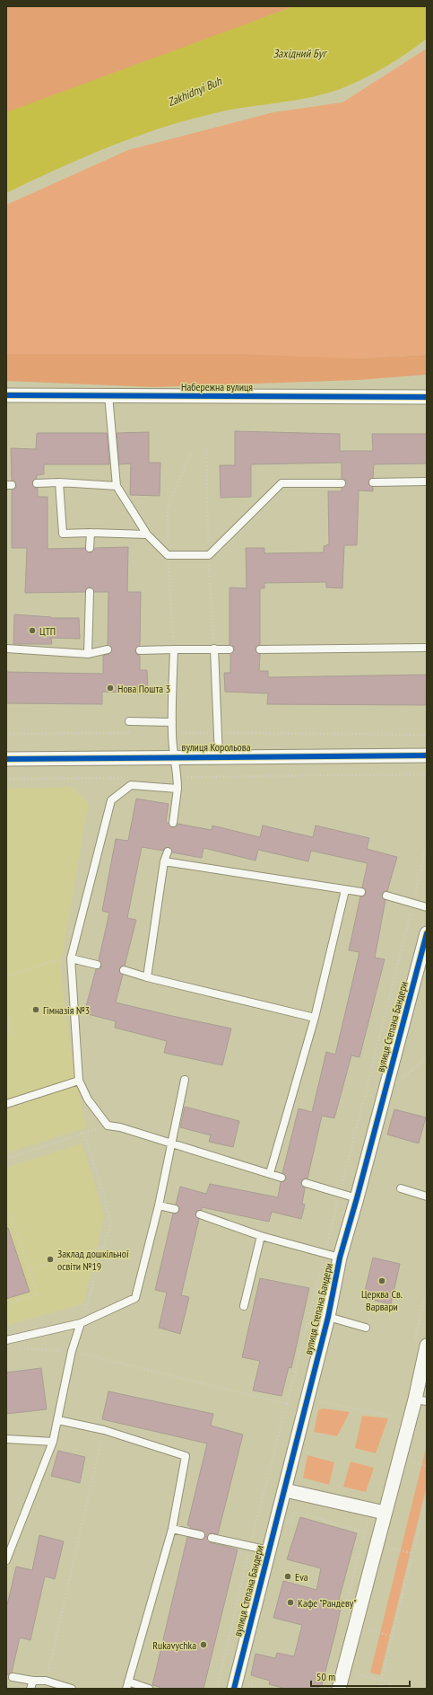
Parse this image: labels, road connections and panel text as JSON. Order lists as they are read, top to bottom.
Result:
{
  "streets": {
    "street": ["Набережна вулиця", "вулиця Корольова", "вулиця Степана Бандери"]
  },
  "water": ["Західний Буг", "Zakhidnyi Buh"],
  "places": [
    "ЦТП",
    "Нова Пошта 3",
    "Гімназія №3",
    "Заклад дошкільної освіти №19",
    "Церква Св. Варвари",
    "Eva",
    "Кафе \"Рандеву\"",
    "Rukavychka"
  ],
  "scale_bar": "50 m"
}
